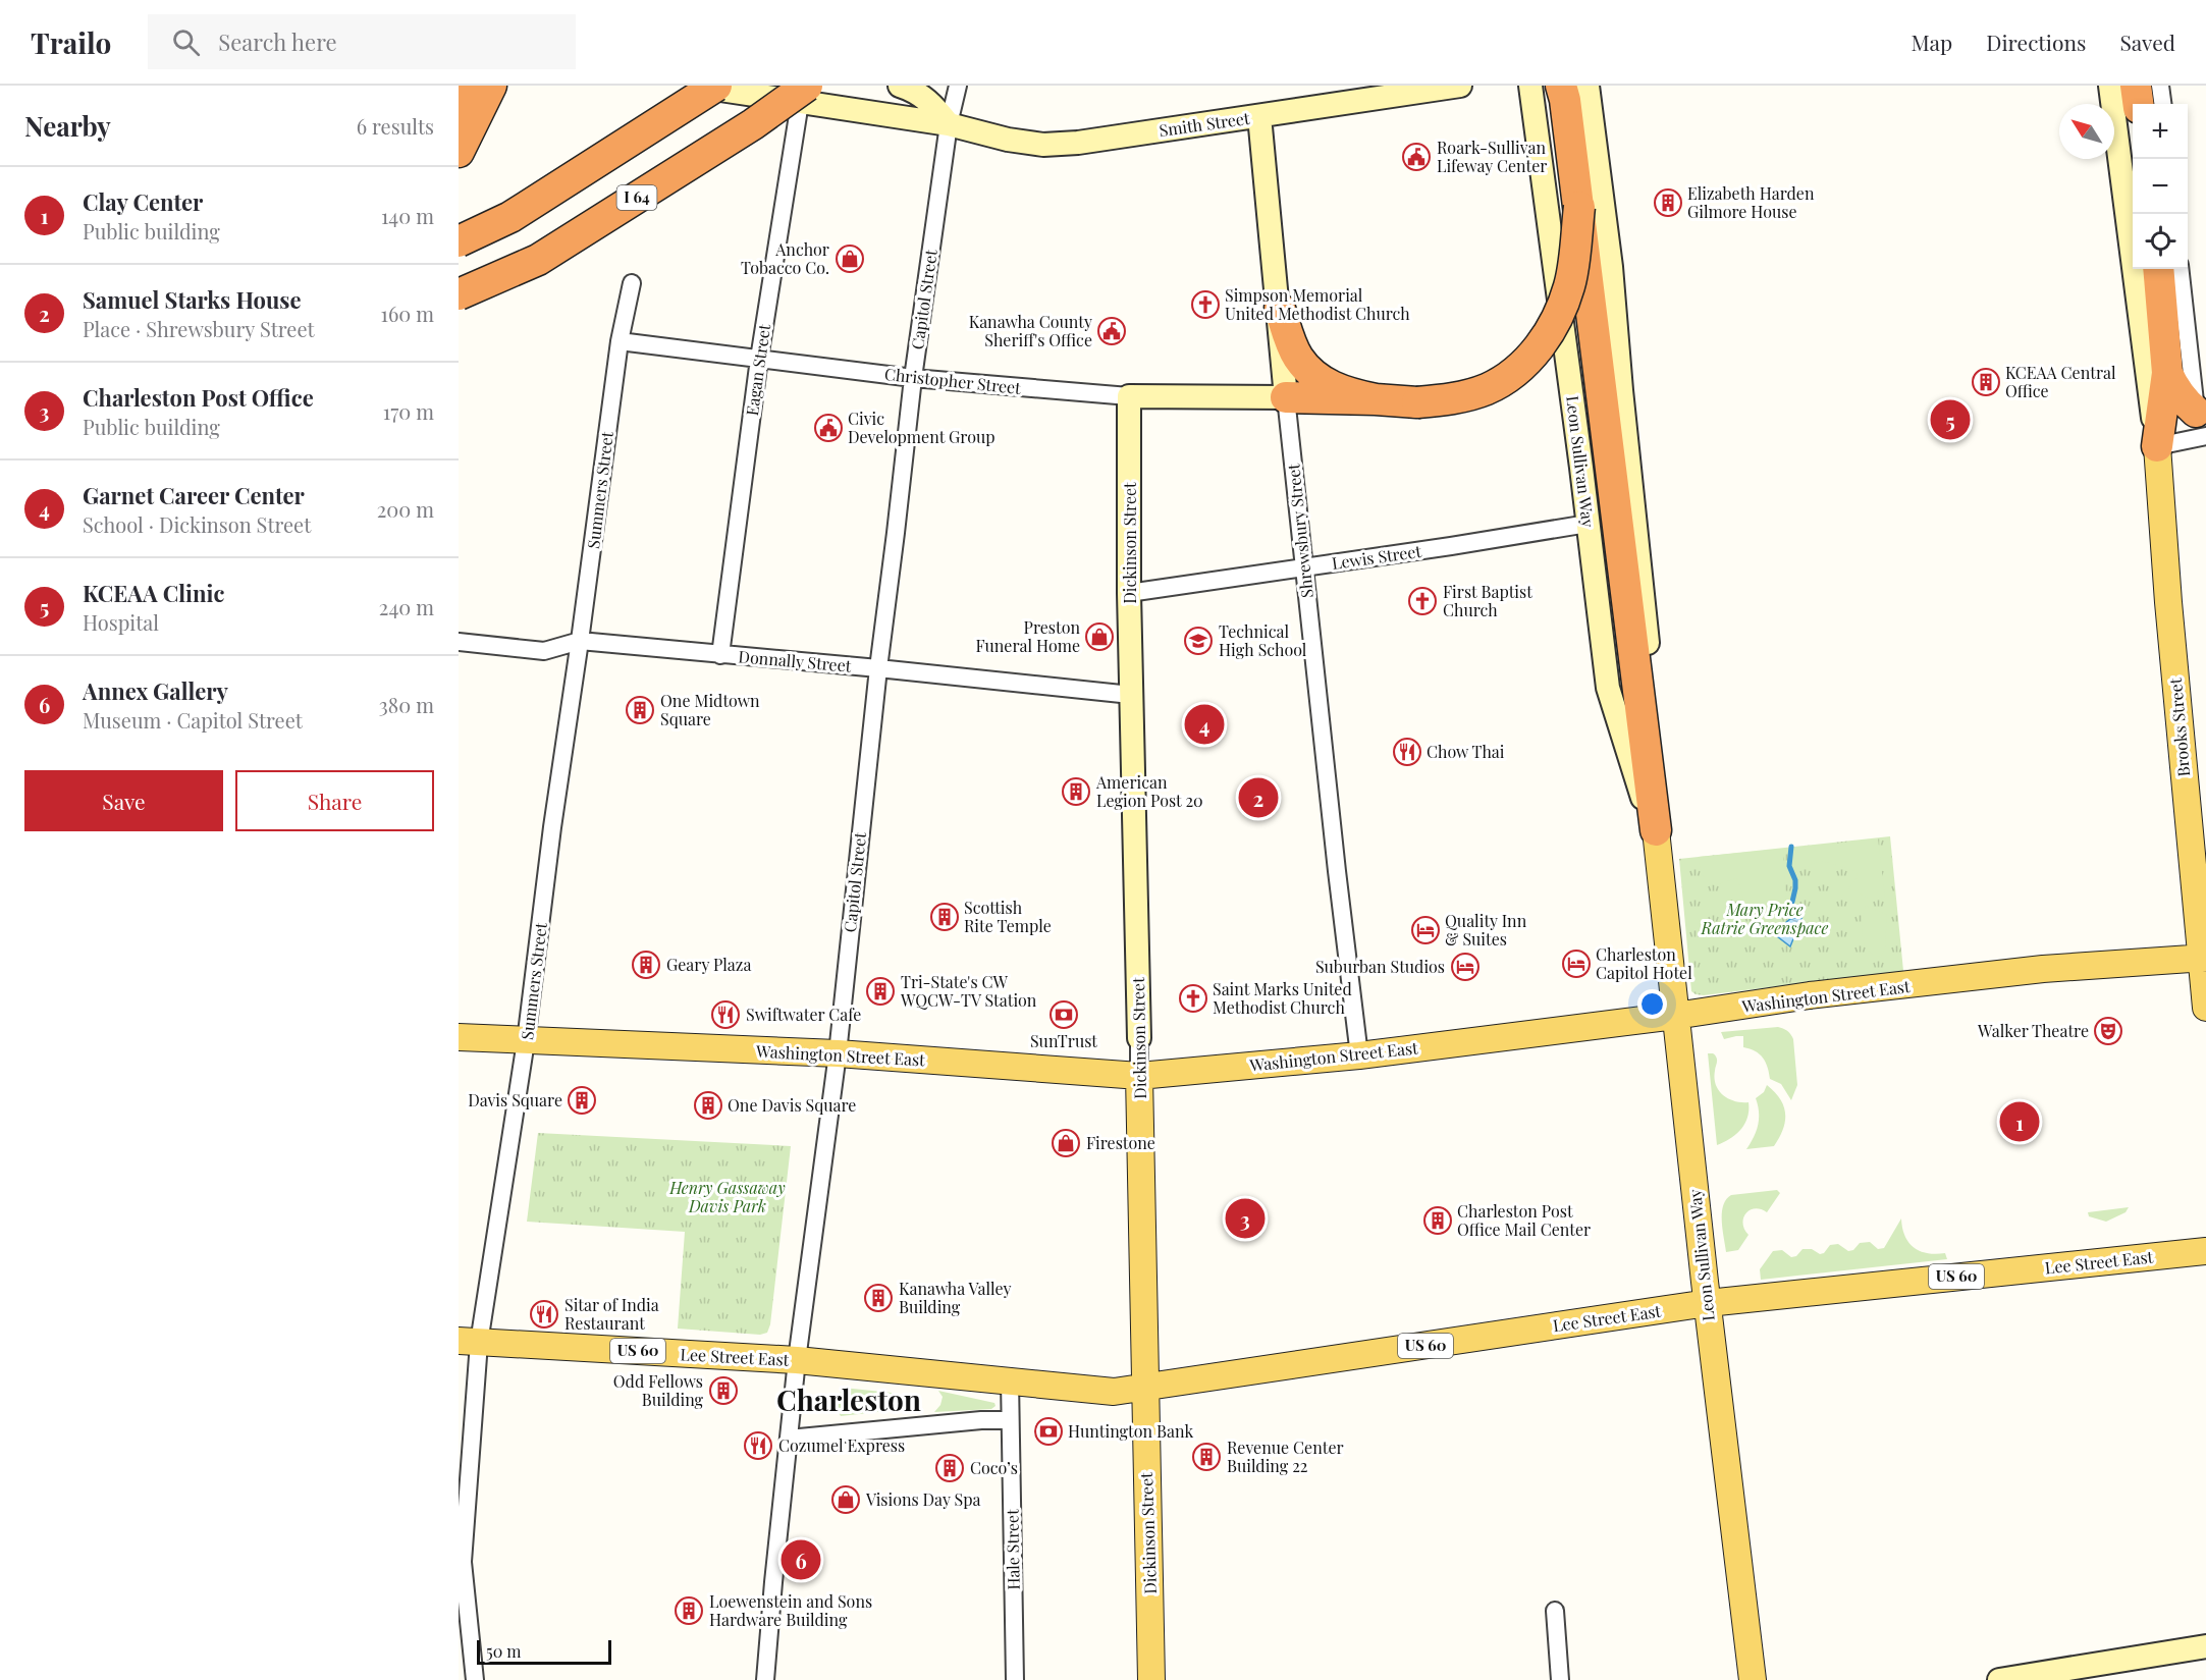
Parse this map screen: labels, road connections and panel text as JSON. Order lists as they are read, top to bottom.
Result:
{
  "streets": {
    "highway": ["I 64"],
    "main road": [
      "Leon Sullivan Way",
      "Dickinson Street",
      "Brooks Street",
      "Washington Street East",
      "Lee Street East",
      "US 60"
    ],
    "street": [
      "Smith Street",
      "Capitol Street",
      "Eagan Street",
      "Christopher Street",
      "Summers Street",
      "Shrewsbury Street",
      "Lewis Street",
      "Donnally Street",
      "Hale Street"
    ]
  },
  "crossings": [
    ["Smith Street", "I 64"],
    ["Smith Street", "Capitol Street"],
    ["Smith Street", "Eagan Street"],
    ["Smith Street", "Shrewsbury Street"],
    ["I 64", "Eagan Street"],
    ["Capitol Street", "Christopher Street"],
    ["Capitol Street", "Donnally Street"],
    ["Capitol Street", "Washington Street East"],
    ["Capitol Street", "Lee Street East"],
    ["Eagan Street", "Christopher Street"],
    ["Eagan Street", "Donnally Street"],
    ["Christopher Street", "Summers Street"],
    ["Christopher Street", "Shrewsbury Street"],
    ["Christopher Street", "Dickinson Street"],
    ["Leon Sullivan Way", "Lewis Street"],
    ["Leon Sullivan Way", "Washington Street East"],
    ["Leon Sullivan Way", "Lee Street East"],
    ["Summers Street", "Donnally Street"],
    ["Summers Street", "Washington Street East"],
    ["Summers Street", "Lee Street East"],
    ["Shrewsbury Street", "Lewis Street"],
    ["Shrewsbury Street", "Washington Street East"],
    ["Dickinson Street", "Lewis Street"],
    ["Dickinson Street", "Donnally Street"],
    ["Dickinson Street", "Washington Street East"],
    ["Dickinson Street", "Lee Street East"],
    ["Brooks Street", "Washington Street East"]
  ],
  "districts": ["Charleston"],
  "parks": ["Mary Price Ratrie Greenspace", "Henry Gassaway Davis Park"],
  "places": {
    "public building": ["Roark-Sullivan Lifeway Center", "Kanawha County Sheriff's Office", "Civic Development Group"],
    "building": [
      "Elizabeth Harden Gilmore House",
      "KCEAA Central Office",
      "One Midtown Square",
      "American Legion Post 20",
      "Scottish Rite Temple",
      "Geary Plaza",
      "Tri-State's CW WQCW-TV Station",
      "Davis Square",
      "One Davis Square",
      "Charleston Post Office Mail Center",
      "Kanawha Valley Building",
      "Odd Fellows Building",
      "Revenue Center Building 22",
      "Coco’s",
      "Loewenstein and Sons Hardware Building"
    ],
    "shop": [
      "Anchor Tobacco Co.",
      "Preston Funeral Home",
      "Firestone",
      "Visions Day Spa"
    ],
    "church": ["Simpson Memorial United Methodist Church", "First Baptist Church", "Saint Marks United Methodist Church"],
    "school or university": ["Technical High School"],
    "restaurant": [
      "Chow Thai",
      "Swiftwater Cafe",
      "Sitar of India Restaurant",
      "Cozumel Express"
    ],
    "hotel": ["Quality Inn & Suites", "Charleston Capitol Hotel", "Suburban Studios"],
    "bank": ["SunTrust", "Huntington Bank"],
    "theatre": ["Walker Theatre"]
  },
  "scale_bar": "50 m",
  "north": "top left",
  "page": {
    "header": "Trailo",
    "search": "Search here",
    "nav": ["Map", "Directions", "Saved"],
    "heading": ["Nearby", "6 results"],
    "map_buttons": ["+", "−"],
    "list": [
      {
        "mark": "1",
        "name": "Clay Center",
        "note": "Public building",
        "value": "140 m"
      },
      {
        "mark": "2",
        "name": "Samuel Starks House",
        "note": "Place · Shrewsbury Street",
        "value": "160 m"
      },
      {
        "mark": "3",
        "name": "Charleston Post Office",
        "note": "Public building",
        "value": "170 m"
      },
      {
        "mark": "4",
        "name": "Garnet Career Center",
        "note": "School · Dickinson Street",
        "value": "200 m"
      },
      {
        "mark": "5",
        "name": "KCEAA Clinic",
        "note": "Hospital",
        "value": "240 m"
      },
      {
        "mark": "6",
        "name": "Annex Gallery",
        "note": "Museum · Capitol Street",
        "value": "380 m"
      }
    ],
    "pins": [
      "5",
      "4",
      "2",
      "1",
      "3",
      "6"
    ],
    "buttons": ["Save", "Share"],
    "scale": "50 m"
  }
}
